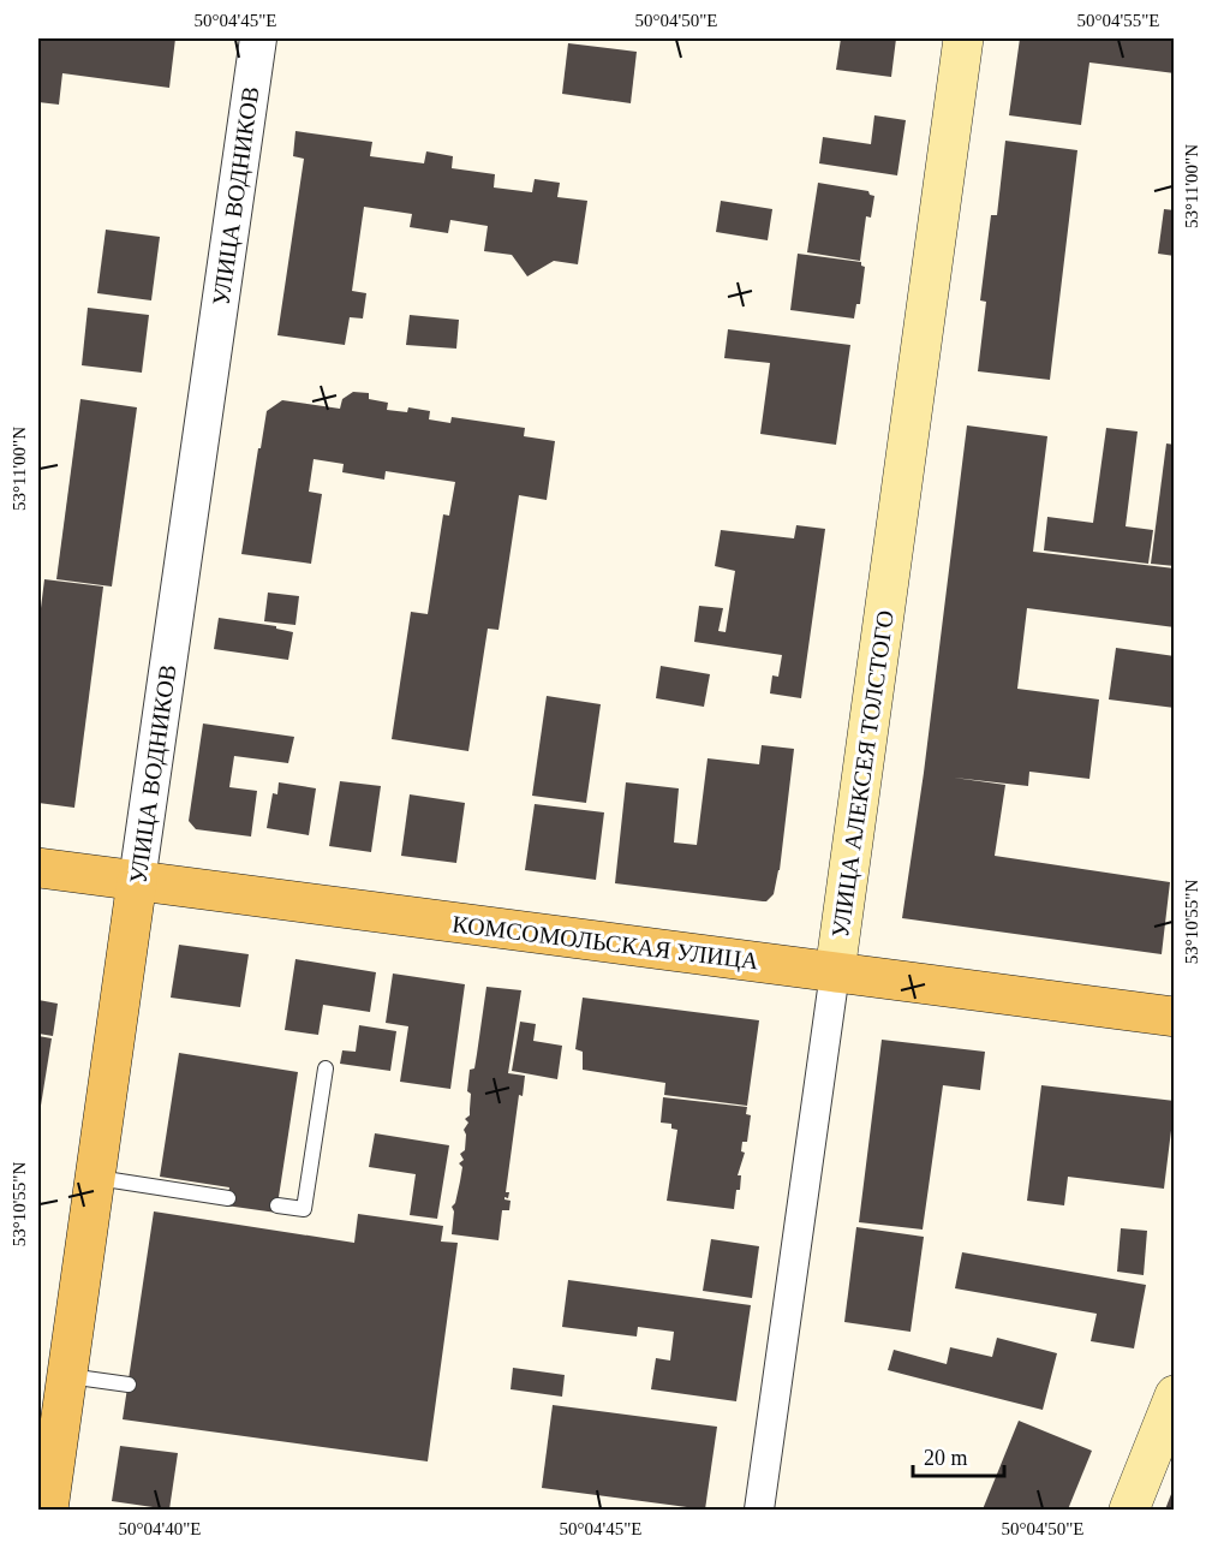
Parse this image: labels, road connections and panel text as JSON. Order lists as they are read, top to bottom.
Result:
{
  "streets": {
    "main road": ["УЛИЦА ВОДНИКОВ", "УЛИЦА АЛЕКСЕЯ ТОЛСТОГО", "КОМСОМОЛЬСКАЯ УЛИЦА"]
  },
  "crossings": [
    ["УЛИЦА ВОДНИКОВ", "КОМСОМОЛЬСКАЯ УЛИЦА"],
    ["УЛИЦА АЛЕКСЕЯ ТОЛСТОГО", "КОМСОМОЛЬСКАЯ УЛИЦА"]
  ],
  "scale_bar": "20 m",
  "coordinates": [
    "50°04'45\"E",
    "50°04'50\"E",
    "50°04'55\"E",
    "53°11'00\"N",
    "53°10'55\"N",
    "50°04'40\"E"
  ]
}
